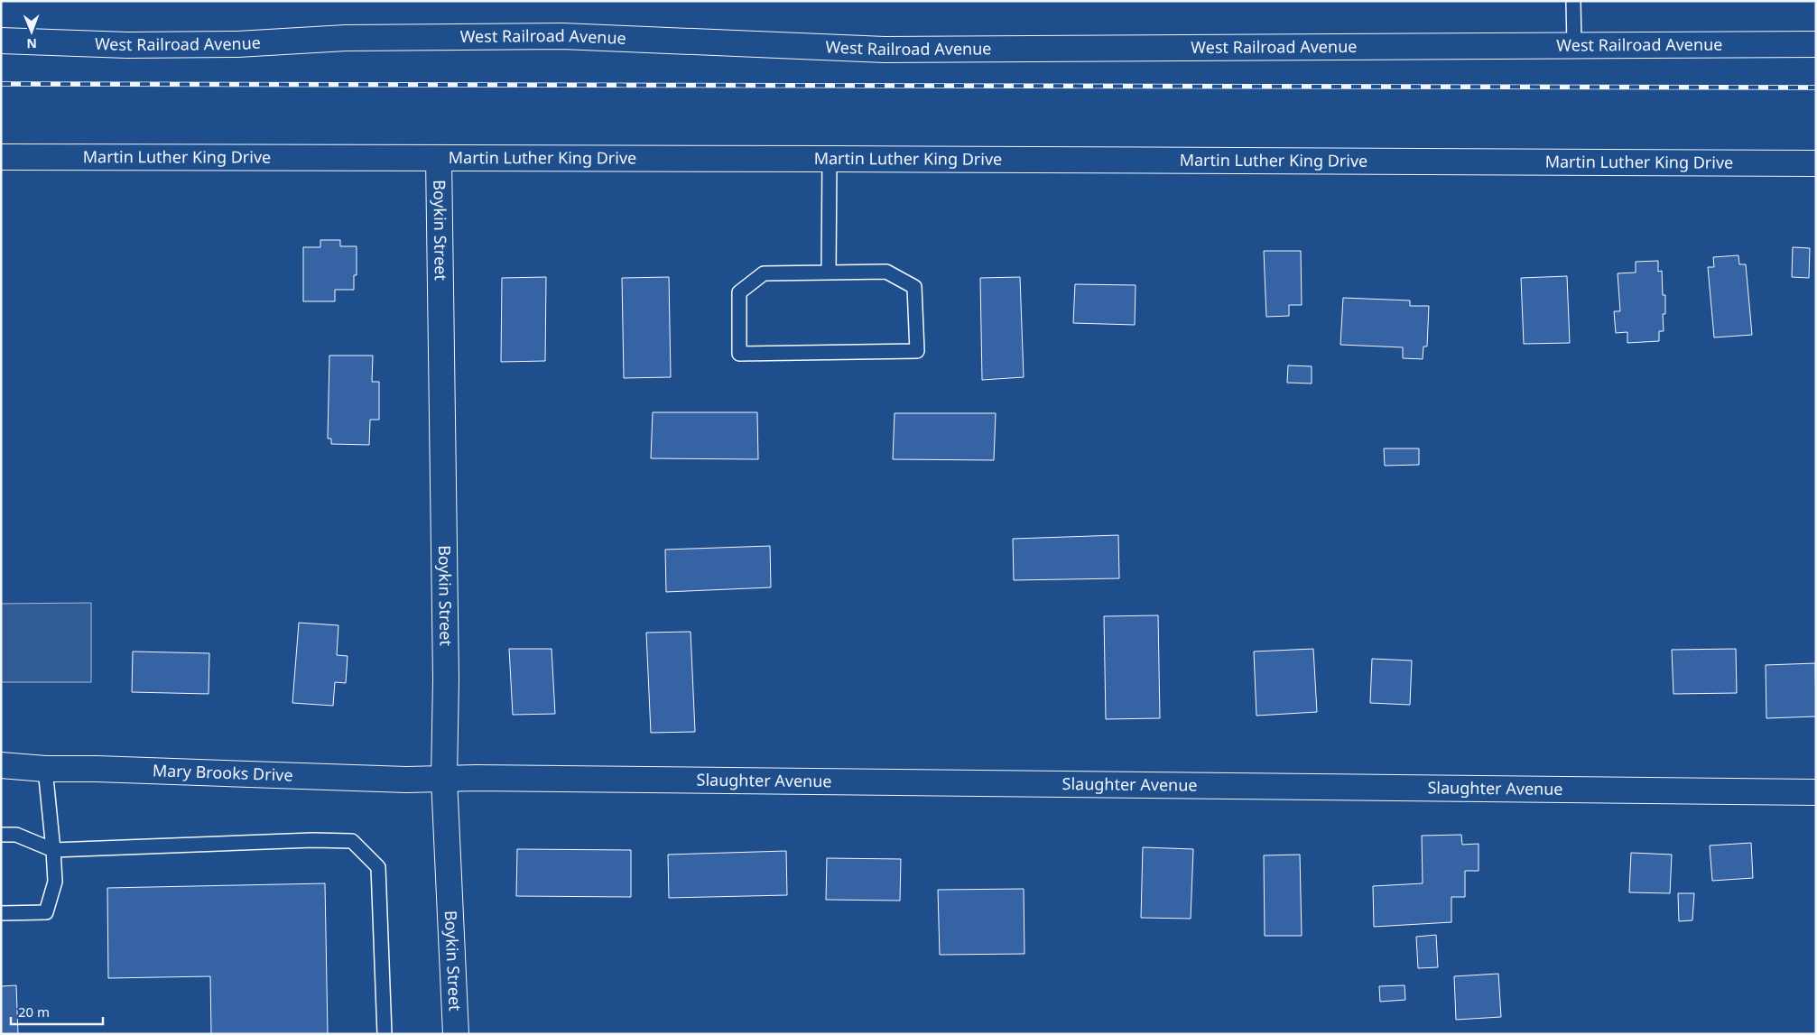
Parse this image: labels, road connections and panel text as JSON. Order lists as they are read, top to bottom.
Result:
{
  "streets": {
    "street": [
      "West Railroad Avenue",
      "Martin Luther King Drive",
      "Boykin Street",
      "Mary Brooks Drive",
      "Slaughter Avenue"
    ]
  },
  "crossings": [
    ["Martin Luther King Drive", "Boykin Street"],
    ["Boykin Street", "Mary Brooks Drive"],
    ["Boykin Street", "Slaughter Avenue"],
    ["Mary Brooks Drive", "Slaughter Avenue"]
  ],
  "scale_bar": "20 m",
  "north": "bottom"
}
